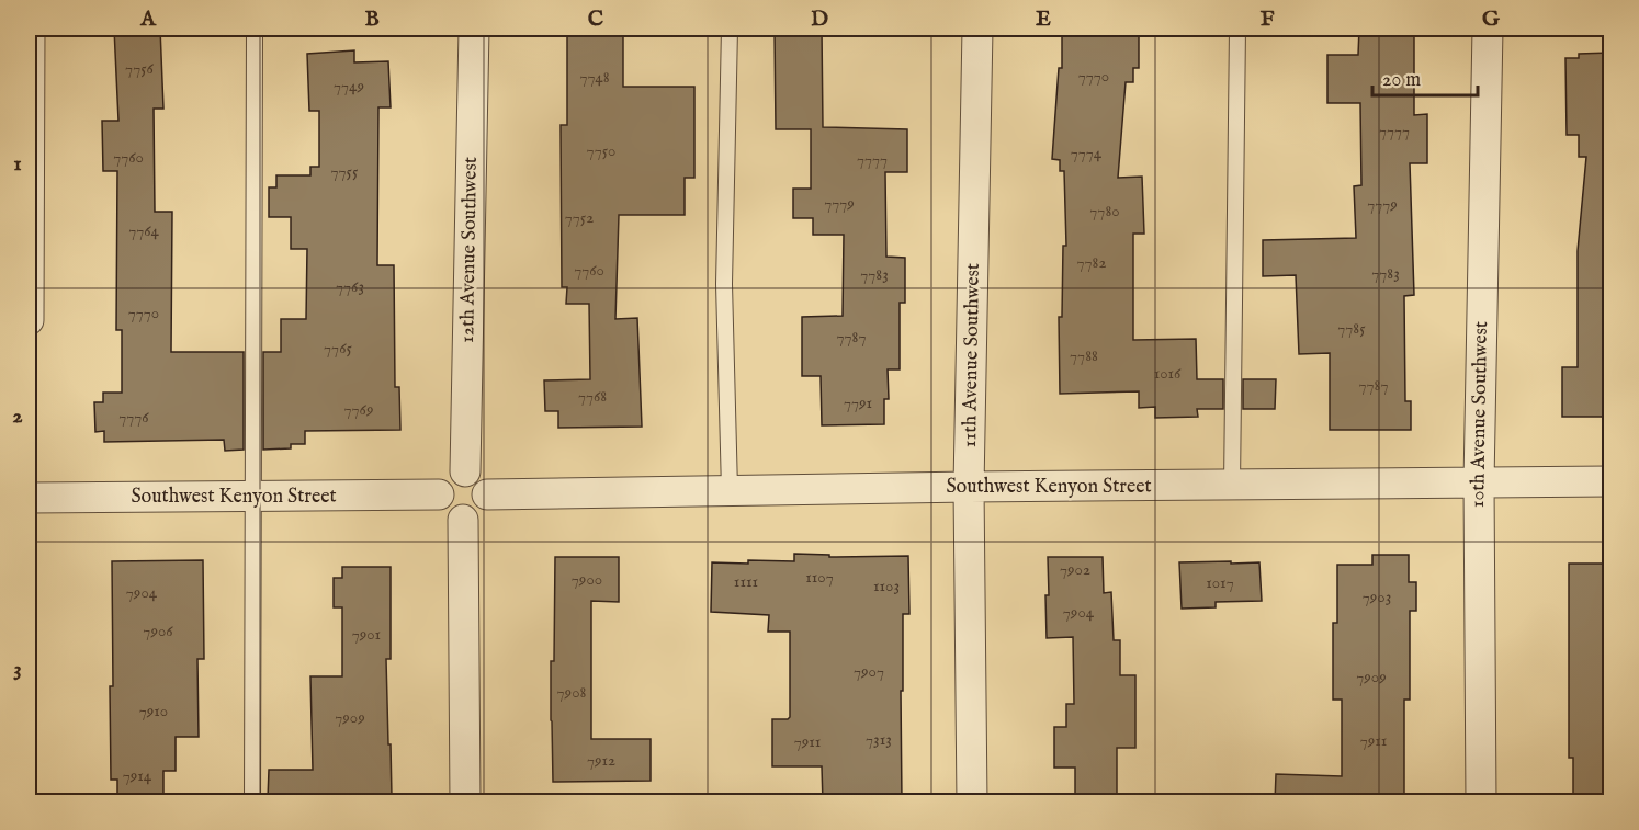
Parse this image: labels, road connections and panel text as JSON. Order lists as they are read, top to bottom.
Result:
{
  "streets": {
    "street": [
      "12th Avenue Southwest",
      "11th Avenue Southwest",
      "10th Avenue Southwest",
      "Southwest Kenyon Street"
    ]
  },
  "crossings": [
    ["12th Avenue Southwest", "Southwest Kenyon Street"],
    ["11th Avenue Southwest", "Southwest Kenyon Street"],
    ["10th Avenue Southwest", "Southwest Kenyon Street"]
  ],
  "house_numbers": [
    "7756",
    "7770",
    "7748",
    "7749",
    "7777",
    "7750",
    "7774",
    "7760",
    "7777",
    "7755",
    "7779",
    "7779",
    "7780",
    "7752",
    "7764",
    "7782",
    "7760",
    "7783",
    "7783",
    "7763",
    "7770",
    "7785",
    "7787",
    "7765",
    "7788",
    "1016",
    "7787",
    "7768",
    "7791",
    "7769",
    "7776",
    "7902",
    "1107",
    "7900",
    "1111",
    "1017",
    "1103",
    "7904",
    "7903",
    "7904",
    "7906",
    "7901",
    "7907",
    "7909",
    "7908",
    "7910",
    "7909",
    "7313",
    "7911",
    "7911",
    "7912",
    "7914"
  ],
  "scale_bar": "20 m",
  "grid": {
    "columns": [
      "A",
      "B",
      "C",
      "D",
      "E",
      "F",
      "G"
    ],
    "rows": ["1", "2", "3"]
  }
}
